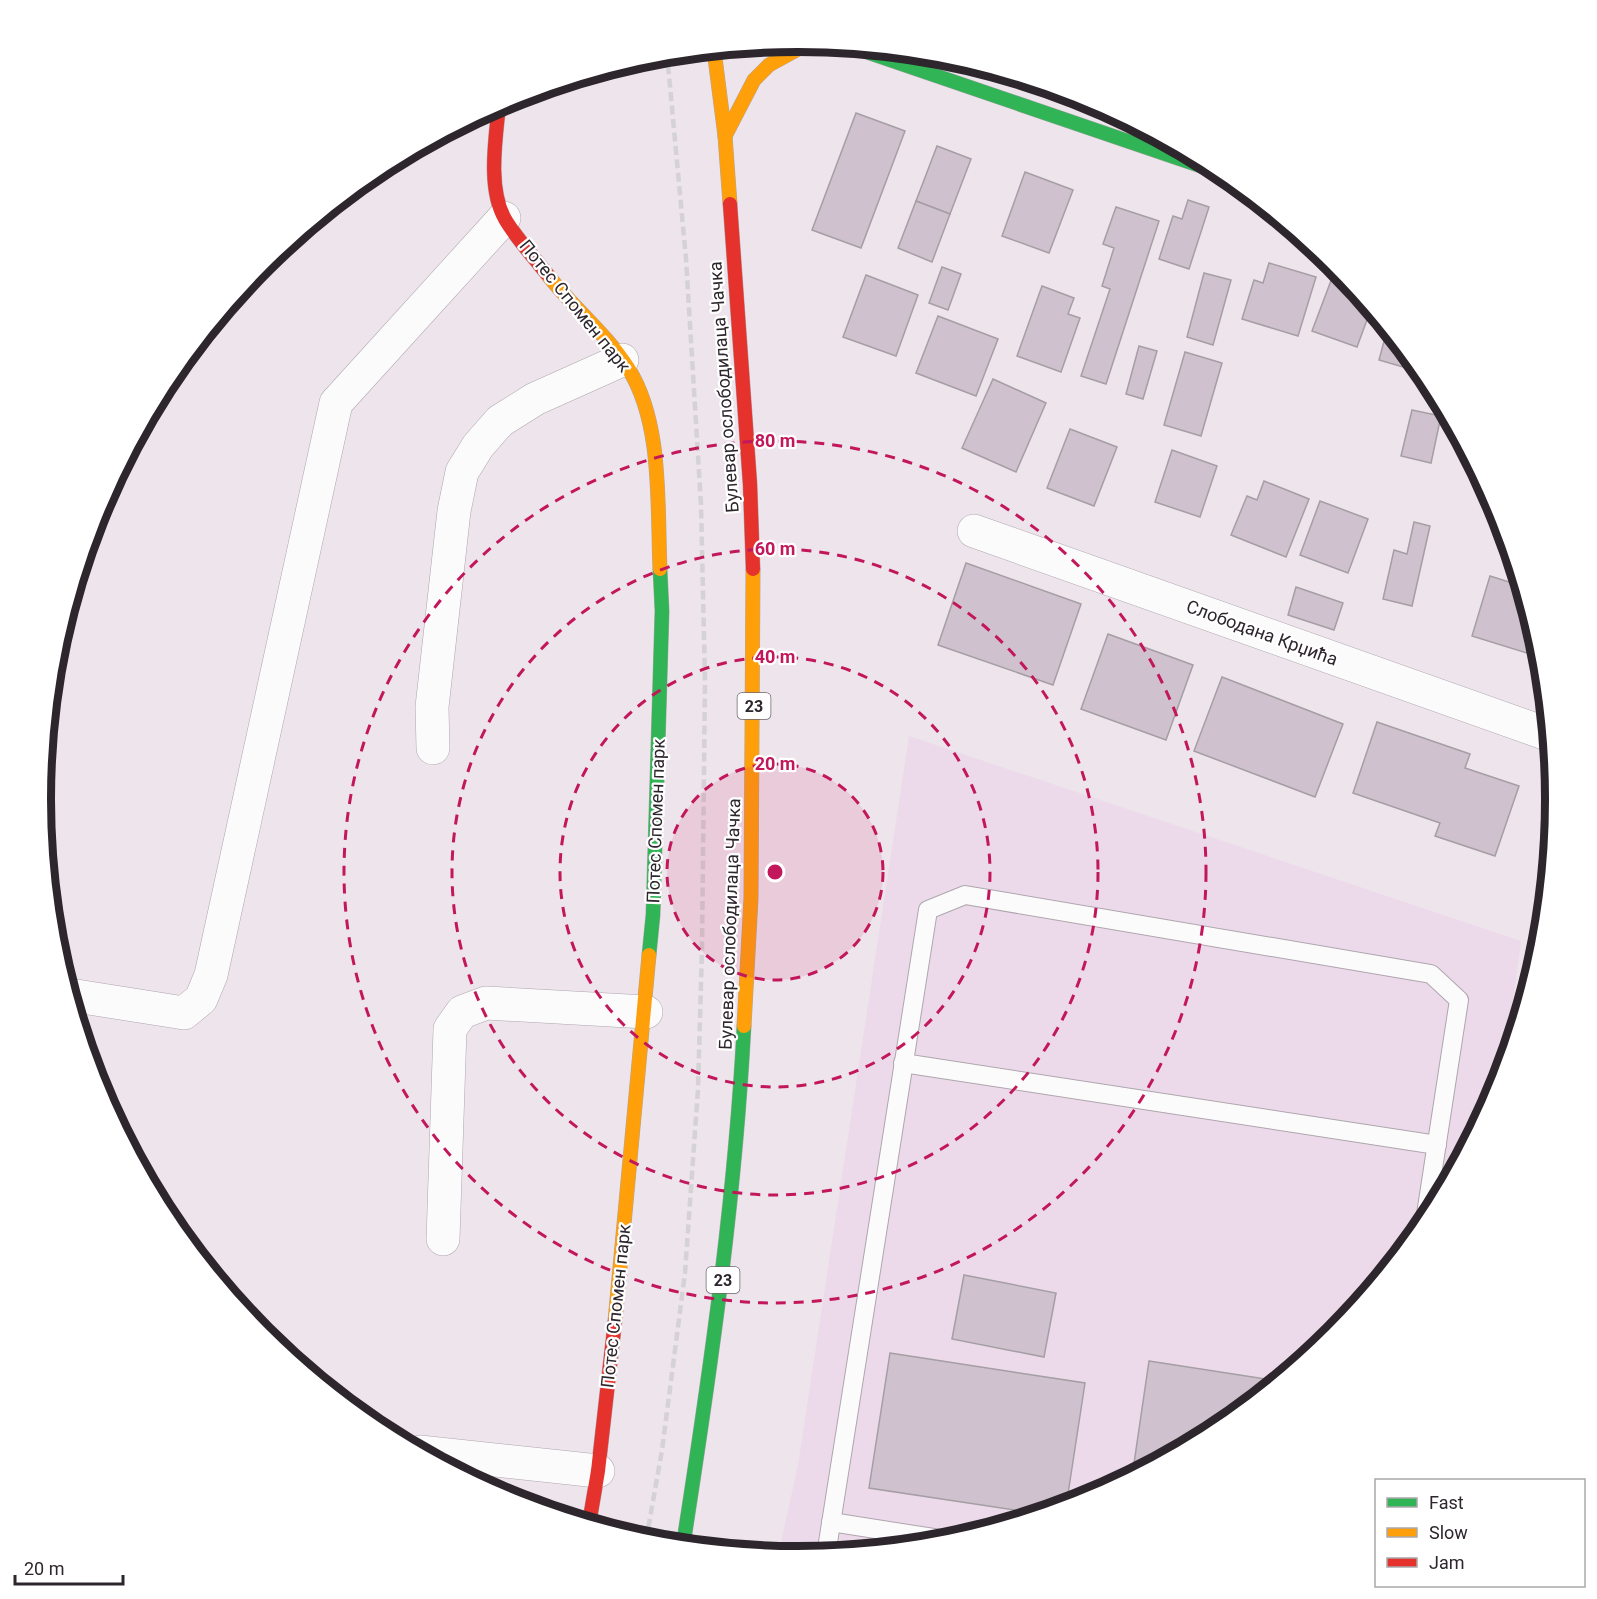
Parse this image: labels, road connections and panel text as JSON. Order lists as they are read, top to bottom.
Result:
{
  "streets": {
    "main road": ["Потес Спомен парк", "Булевар ослободилаца Чачка", "23"],
    "street": ["Слободана Крџића"]
  },
  "legend": ["Fast", "Slow", "Jam"],
  "scale_bar": "20 m",
  "rings": [
    "80 m",
    "60 m",
    "40 m",
    "20 m"
  ]
}
